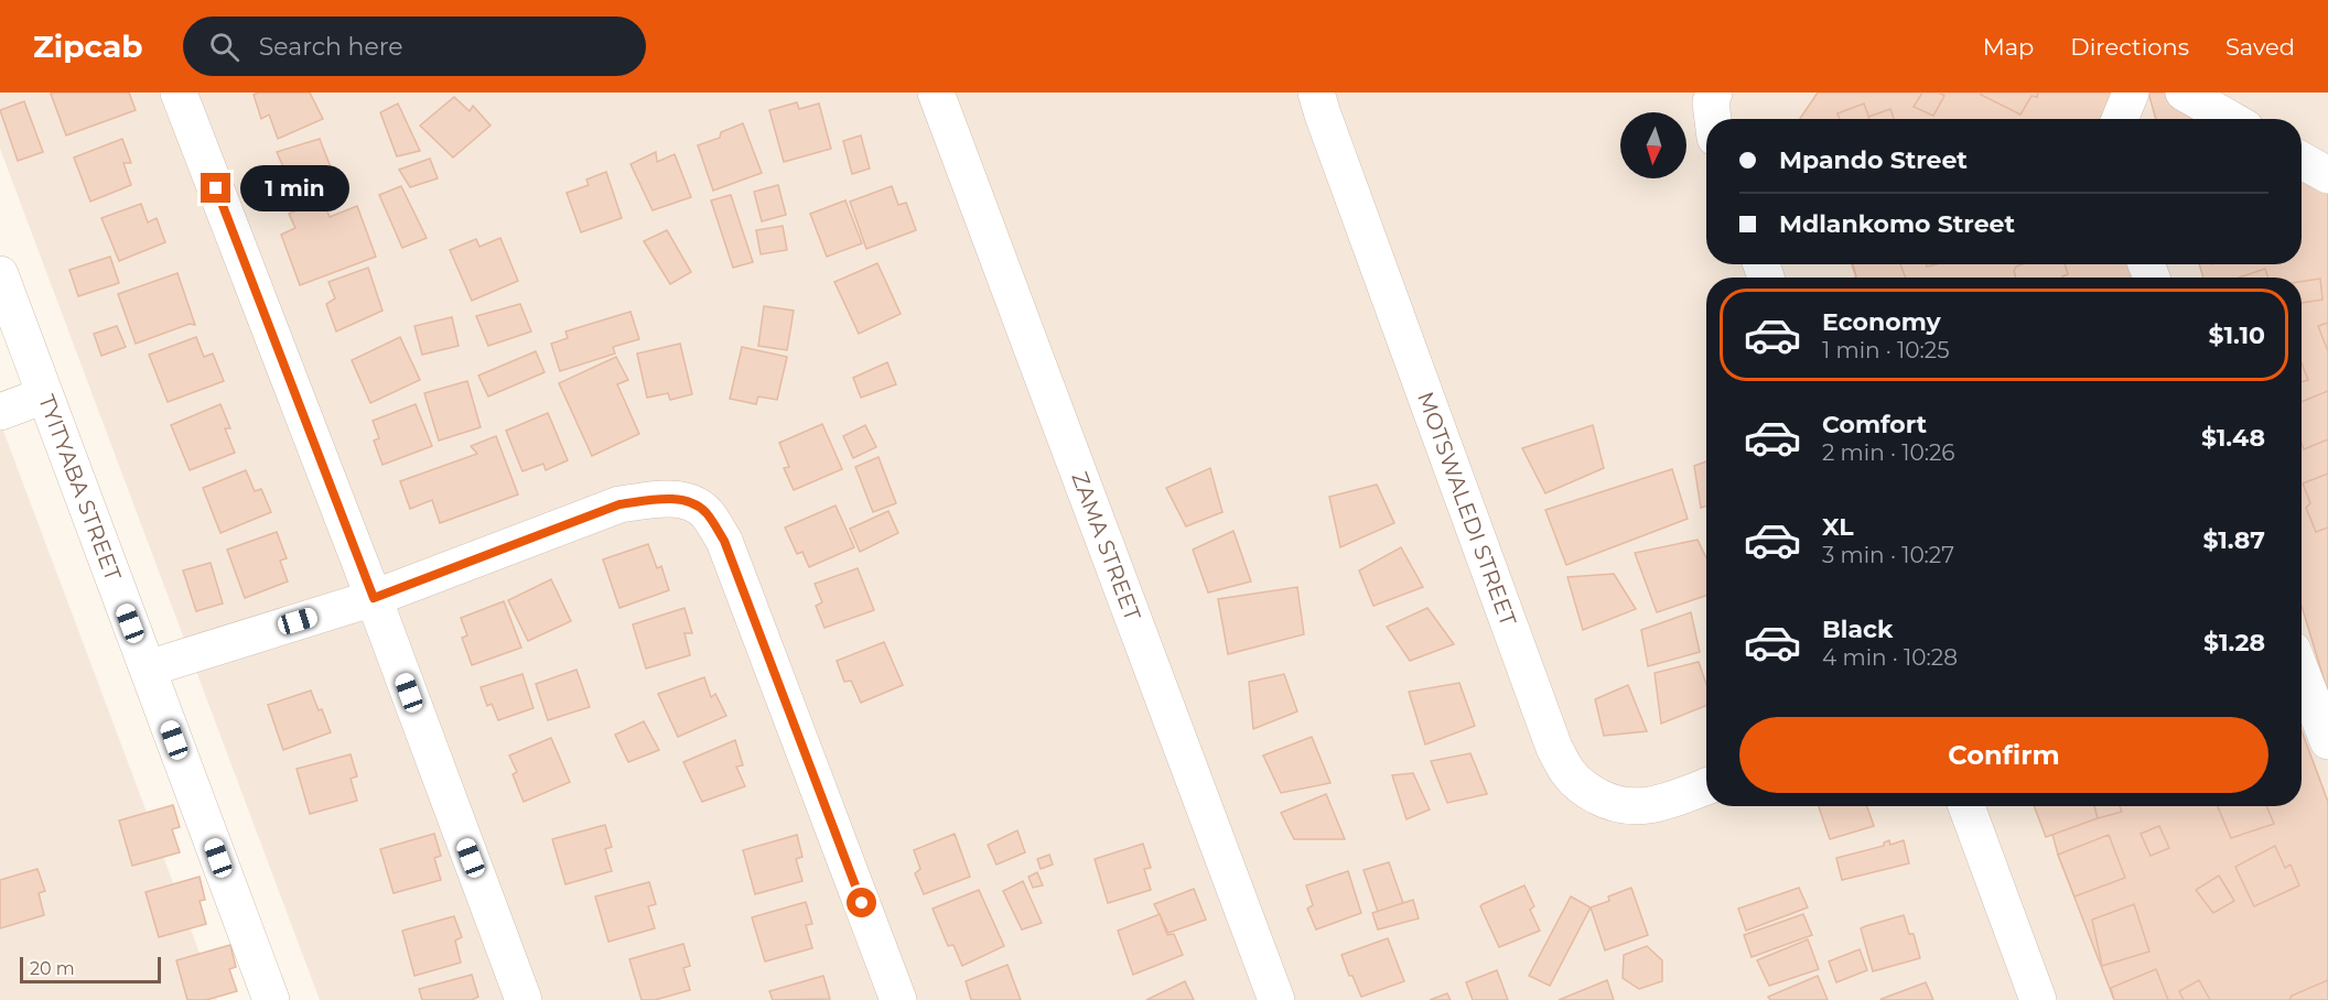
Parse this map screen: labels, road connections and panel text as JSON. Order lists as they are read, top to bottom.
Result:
{
  "streets": {
    "street": ["TYITYABA STREET", "MOTSWALEDI STREET", "ZAMA STREET"]
  },
  "scale_bar": "20 m",
  "north": "bottom",
  "page": {
    "header": "Zipcab",
    "search": "Search here",
    "nav": ["Map", "Directions", "Saved"],
    "banner": ["Mpando Street", "Mdlankomo Street"],
    "bubble": "1 min",
    "list": [
      {
        "name": "Economy",
        "note": "1 min · 10:25",
        "value": "$1.10"
      },
      {
        "name": "Comfort",
        "note": "2 min · 10:26",
        "value": "$1.48"
      },
      {
        "name": "XL",
        "note": "3 min · 10:27",
        "value": "$1.87"
      },
      {
        "name": "Black",
        "note": "4 min · 10:28",
        "value": "$1.28"
      }
    ],
    "buttons": "Confirm",
    "scale": "20 m"
  }
}
